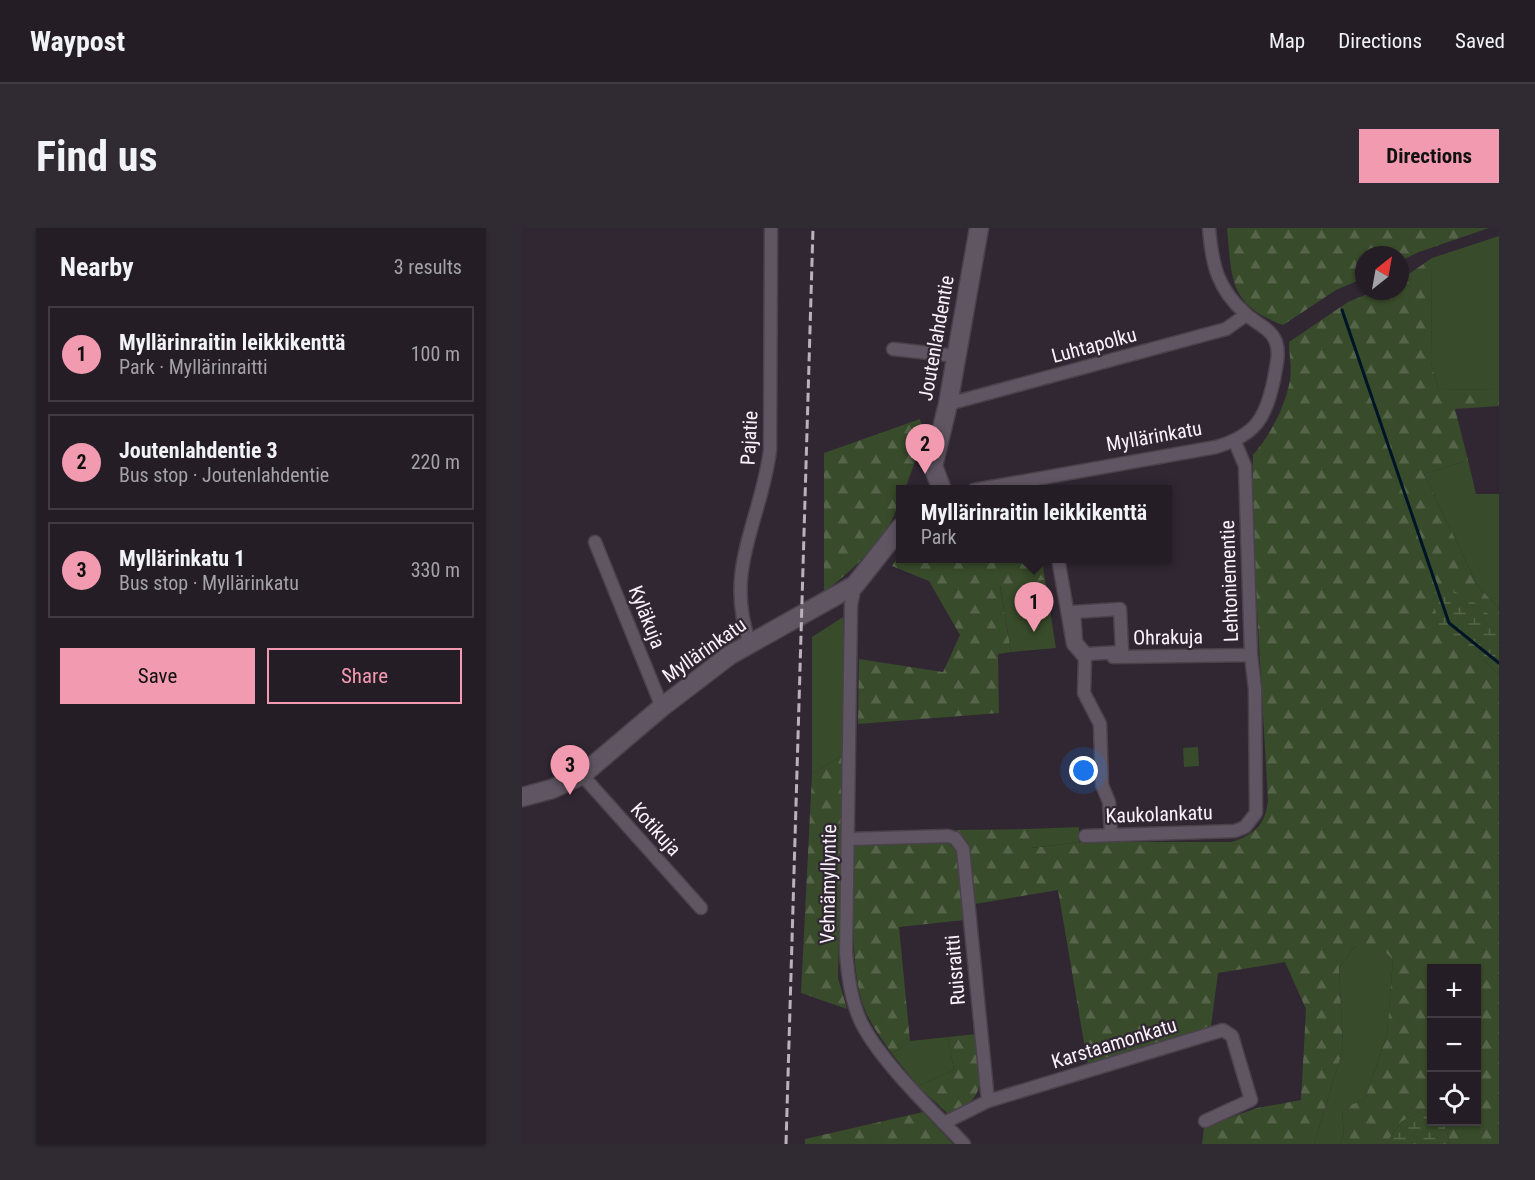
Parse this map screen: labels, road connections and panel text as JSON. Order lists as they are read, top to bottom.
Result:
{
  "streets": {
    "street": [
      "Joutenlahdentie",
      "Luhtapolku",
      "Myllärinkatu",
      "Pajatie",
      "Lehtoniementie",
      "Kyläkuja",
      "Ohrakuja",
      "Kaukolankatu",
      "Kotikuja",
      "Vehnämyllyntie",
      "Ruisraitti",
      "Karstaamonkatu"
    ]
  },
  "crossings": [
    ["Joutenlahdentie", "Luhtapolku"],
    ["Myllärinkatu", "Pajatie"],
    ["Myllärinkatu", "Lehtoniementie"],
    ["Myllärinkatu", "Kyläkuja"],
    ["Myllärinkatu", "Kotikuja"],
    ["Myllärinkatu", "Vehnämyllyntie"],
    ["Lehtoniementie", "Ohrakuja"],
    ["Lehtoniementie", "Kaukolankatu"],
    ["Vehnämyllyntie", "Ruisraitti"],
    ["Vehnämyllyntie", "Karstaamonkatu"],
    ["Ruisraitti", "Karstaamonkatu"]
  ],
  "north": "top right",
  "page": {
    "header": "Waypost",
    "nav": ["Map", "Directions", "Saved"],
    "buttons": [
      "Directions",
      ["Save", "Share"]
    ],
    "title": "Find us",
    "heading": ["Nearby", "3 results"],
    "list": [
      {
        "mark": "1",
        "name": "Myllärinraitin leikkikenttä",
        "note": "Park · Myllärinraitti",
        "value": "100 m"
      },
      {
        "mark": "2",
        "name": "Joutenlahdentie 3",
        "note": "Bus stop · Joutenlahdentie",
        "value": "220 m"
      },
      {
        "mark": "3",
        "name": "Myllärinkatu 1",
        "note": "Bus stop · Myllärinkatu",
        "value": "330 m"
      }
    ],
    "pins": ["2", "1", "3"],
    "popup": ["Myllärinraitin leikkikenttä", "Park"],
    "map_buttons": ["+", "−"]
  }
}
